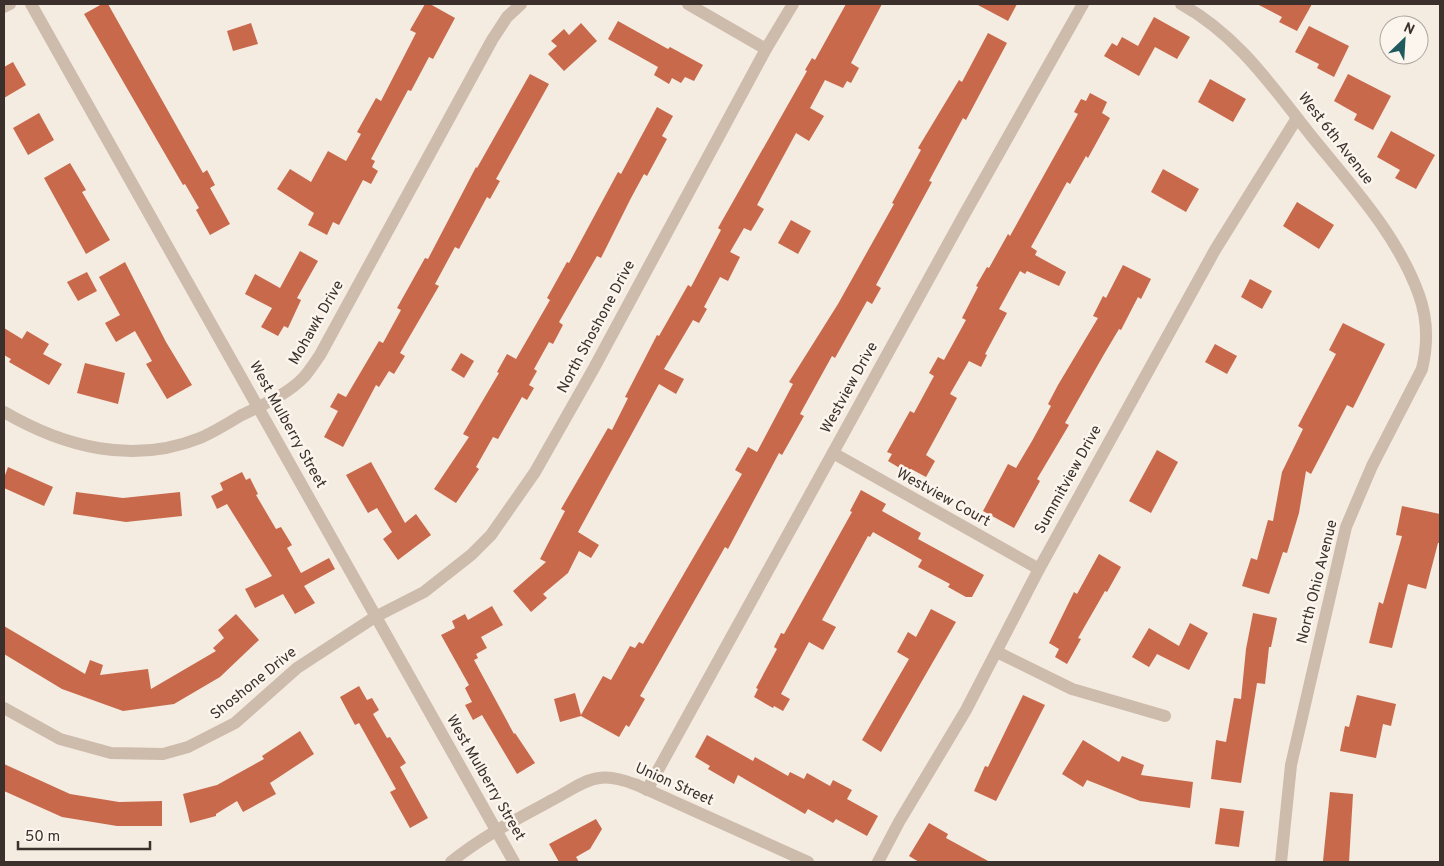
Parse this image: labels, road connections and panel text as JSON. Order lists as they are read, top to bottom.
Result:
{
  "streets": {
    "street": [
      "West 6th Avenue",
      "Mohawk Drive",
      "North Shoshone Drive",
      "Westview Drive",
      "West Mulberry Street",
      "Summitview Drive",
      "Westview Court",
      "North Ohio Avenue",
      "Shoshone Drive",
      "Union Street"
    ]
  },
  "crossings": [
    ["West 6th Avenue", "Summitview Drive"],
    ["West 6th Avenue", "North Ohio Avenue"],
    ["Mohawk Drive", "West Mulberry Street"],
    ["North Shoshone Drive", "West Mulberry Street"],
    ["North Shoshone Drive", "Shoshone Drive"],
    ["Westview Drive", "Westview Court"],
    ["Westview Drive", "Union Street"],
    ["West Mulberry Street", "Shoshone Drive"],
    ["West Mulberry Street", "Union Street"],
    ["Summitview Drive", "Westview Court"]
  ],
  "scale_bar": "50 m",
  "north": "top right"
}
